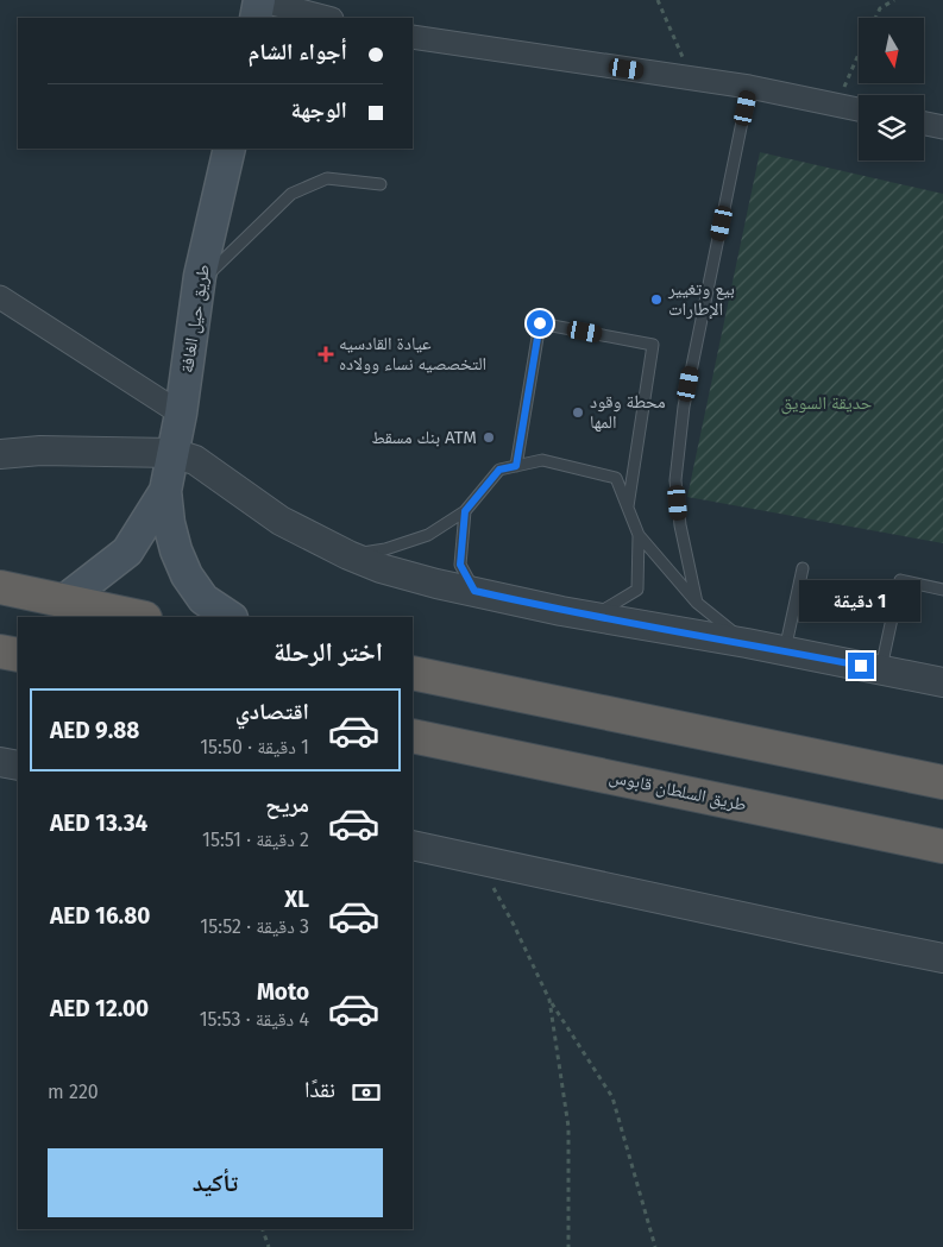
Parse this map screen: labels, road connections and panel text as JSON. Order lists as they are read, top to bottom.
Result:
{
  "streets": {
    "highway": ["طريق السلطان قابوس"],
    "main road": ["طريق حيل الغافة"]
  },
  "parks": ["حديقة السويق"],
  "places": {
    "other": ["بيع وتغيير الإطارات", "محطة وقود المها", "بنك مسقط ATM"],
    "health": ["عيادة القادسيه التخصصيه نساء وولاده"]
  },
  "north": "bottom",
  "page": {
    "banner": ["أجواء الشام", "الوجهة"],
    "bubble": "1 دقيقة",
    "heading": "اختر الرحلة",
    "list": [
      {
        "name": "اقتصادي",
        "note": "1 دقيقة · 15:50",
        "value": "AED 9.88"
      },
      {
        "name": "مريح",
        "note": "2 دقيقة · 15:51",
        "value": "AED 13.34"
      },
      {
        "name": "XL",
        "note": "3 دقيقة · 15:52",
        "value": "AED 16.80"
      },
      {
        "name": "Moto",
        "note": "4 دقيقة · 15:53",
        "value": "AED 12.00"
      }
    ],
    "pay": ["نقدًا", "220 m"],
    "buttons": "تأكيد"
  }
}
